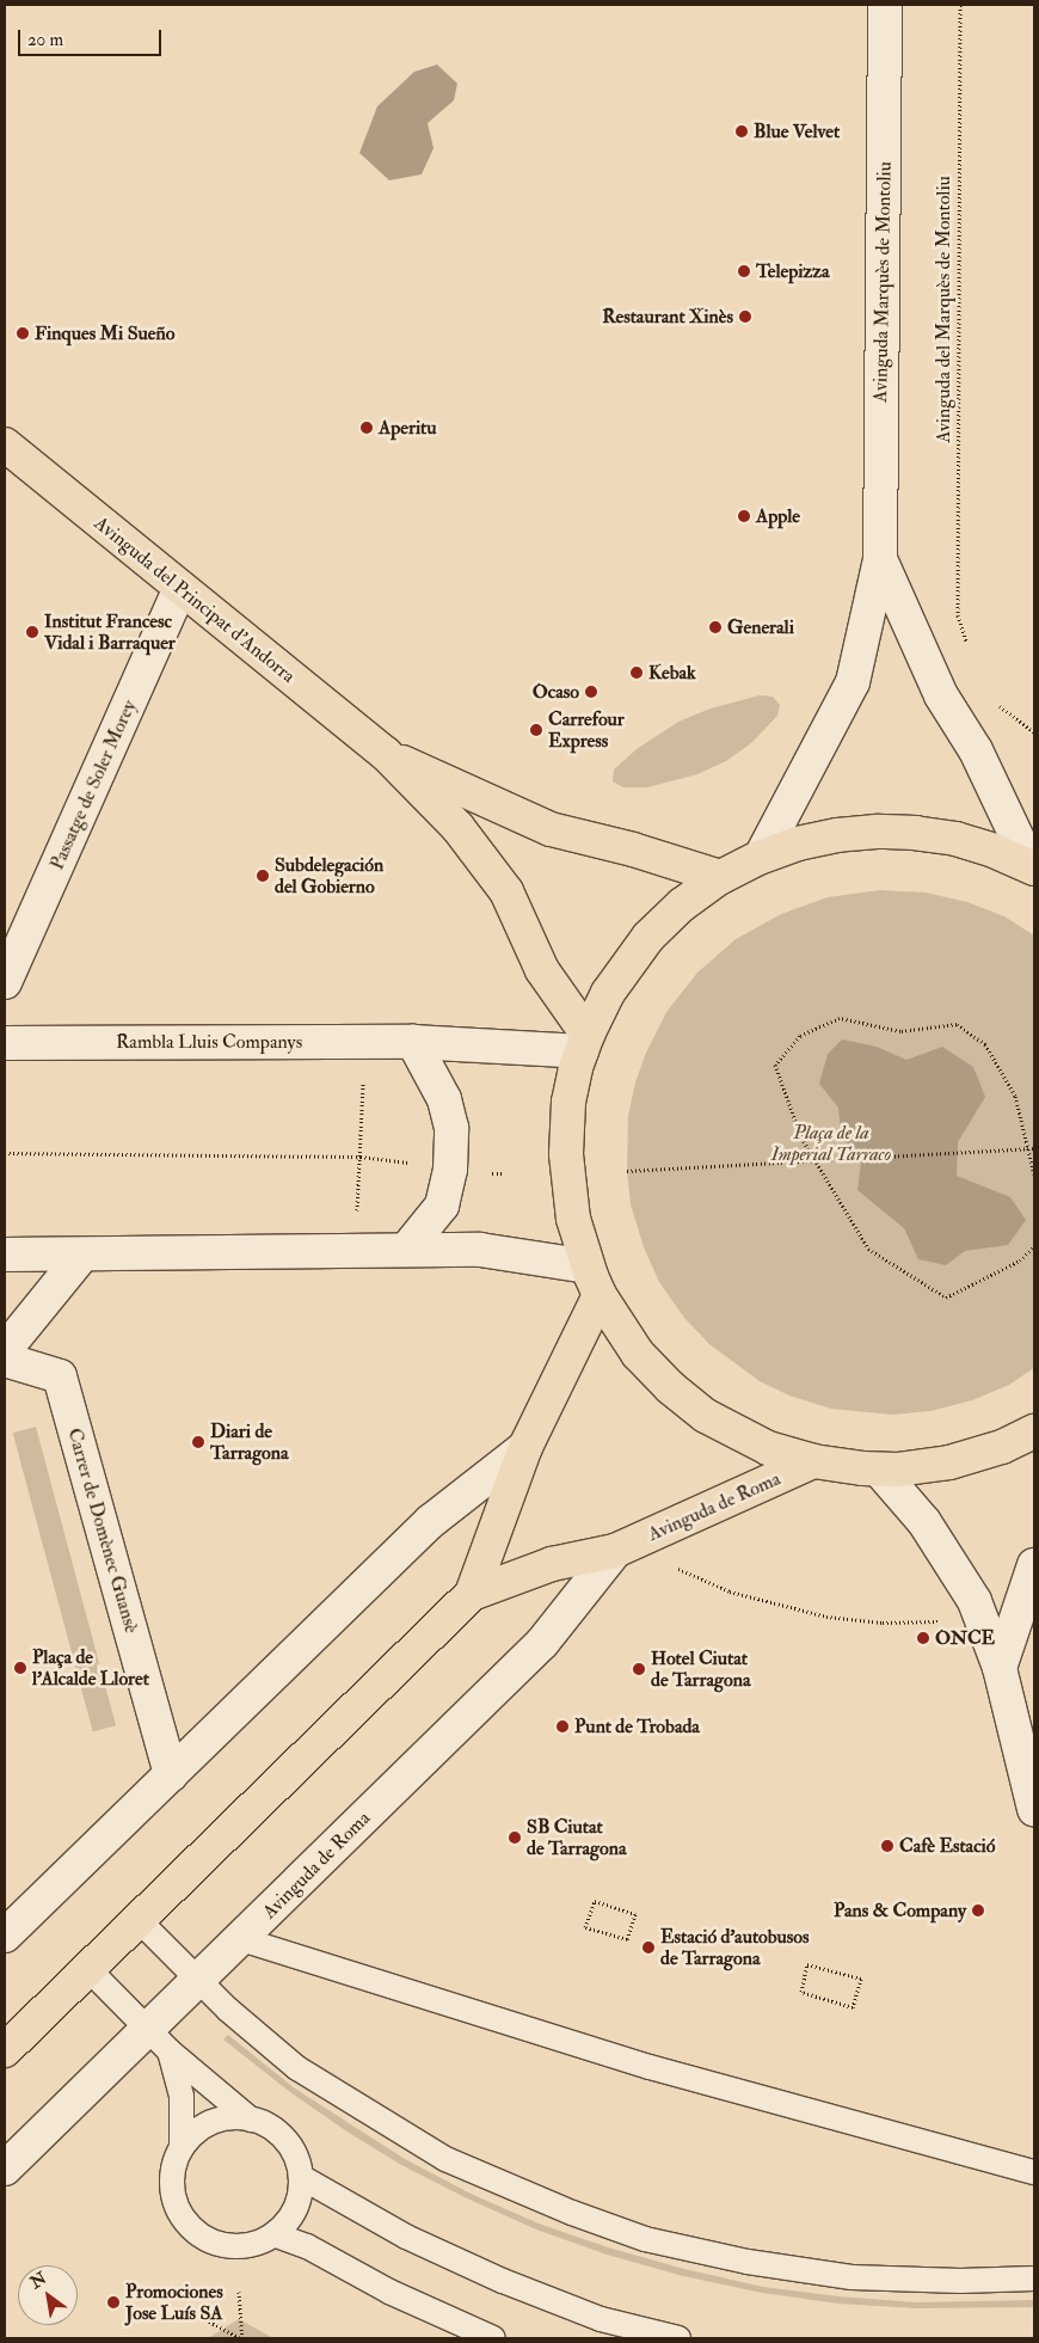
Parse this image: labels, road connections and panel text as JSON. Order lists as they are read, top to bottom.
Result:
{
  "streets": {
    "main road": ["Avinguda del Principat d'Andorra", "Avinguda de Roma"],
    "street": [
      "Avinguda Marquès de Montoliu",
      "Passatge de Soler Morey",
      "Rambla Lluis Companys",
      "Carrer de Domènec Guansè"
    ],
    "path": ["Avinguda del Marquès de Montoliu"]
  },
  "crossings": [
    ["Avinguda del Principat d'Andorra", "Passatge de Soler Morey"],
    ["Avinguda del Principat d'Andorra", "Rambla Lluis Companys"],
    ["Avinguda de Roma", "Carrer de Domènec Guansè"]
  ],
  "parks": ["Plaça de la Imperial Tarraco"],
  "places": [
    "Blue Velvet",
    "Telepizza",
    "Restaurant Xinès",
    "Finques Mi Sueño",
    "Aperitu",
    "Apple",
    "Generali",
    "Institut Francesc Vidal i Barraquer",
    "Kebak",
    "Ocaso",
    "Carrefour Express",
    "Subdelegación del Gobierno",
    "Diari de Tarragona",
    "ONCE",
    "Plaça de l'Alcalde Lloret",
    "Hotel Ciutat de Tarragona",
    "Punt de Trobada",
    "SB Ciutat de Tarragona",
    "Cafè Estació",
    "Pans & Company",
    "Estació d'autobusos de Tarragona",
    "Promociones Jose Luís SA"
  ],
  "scale_bar": "20 m",
  "north": "top left"
}
